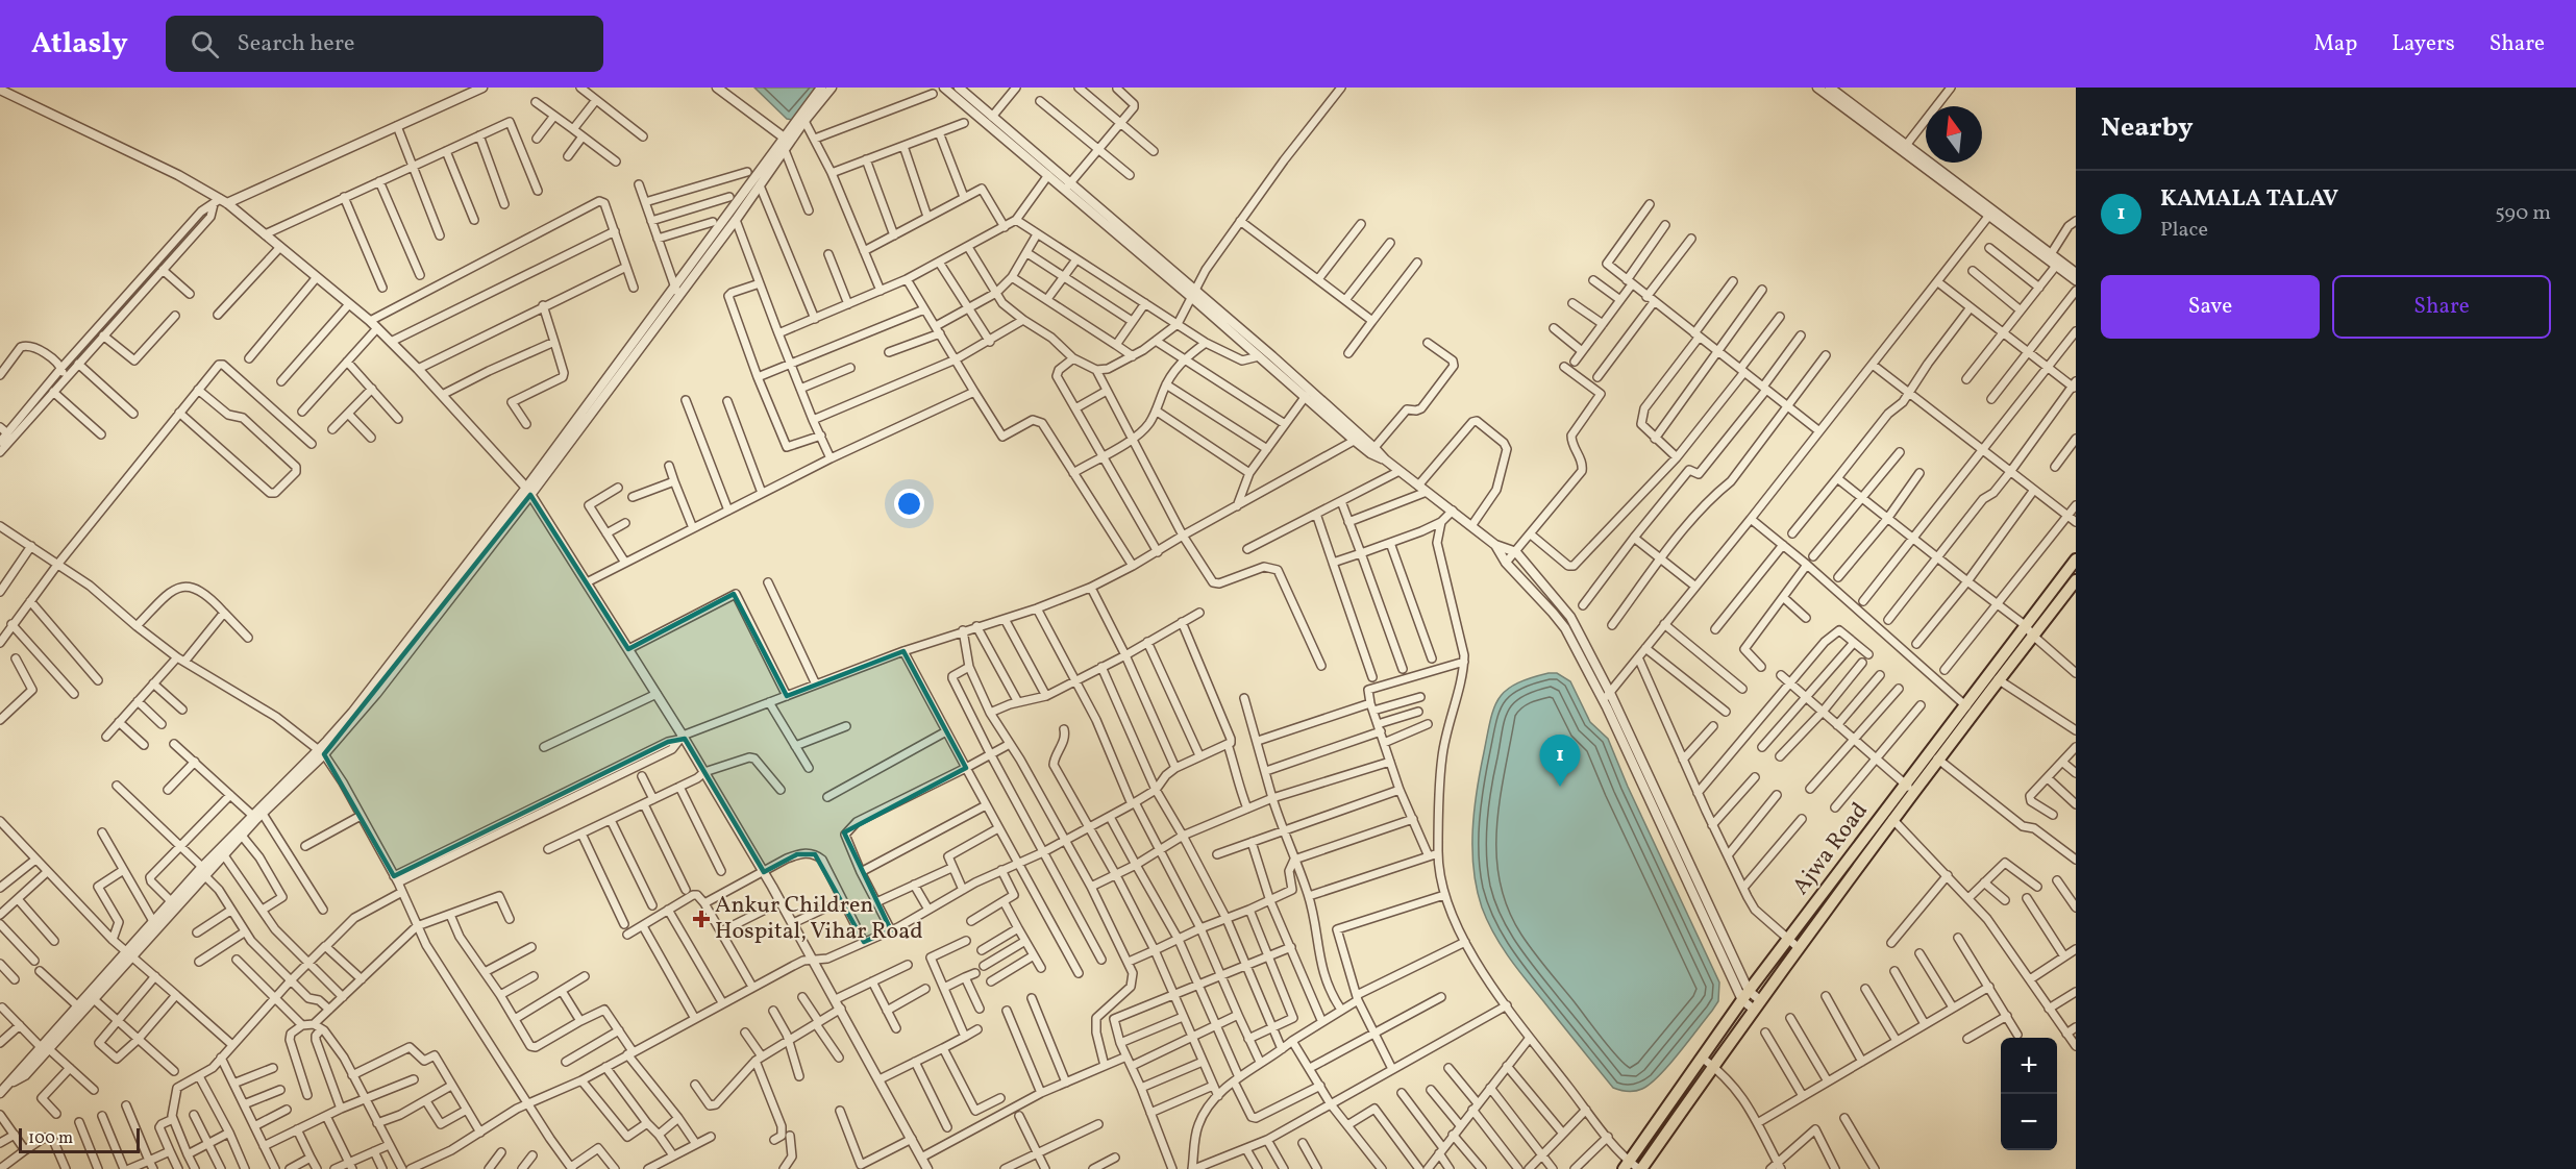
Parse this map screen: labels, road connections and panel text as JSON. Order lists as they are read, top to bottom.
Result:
{
  "streets": {
    "main road": ["Ajwa Road"]
  },
  "places": {
    "health": ["Ankur Children Hospital, Vihar Road"]
  },
  "scale_bar": "100 m",
  "north": "top",
  "page": {
    "header": "Atlasly",
    "search": "Search here",
    "nav": ["Map", "Layers", "Share"],
    "heading": "Nearby",
    "list": [
      {
        "mark": "1",
        "name": "KAMALA TALAV",
        "note": "Place",
        "value": "590 m"
      }
    ],
    "buttons": ["Save", "Share"],
    "pins": "1",
    "map_buttons": ["+", "−"],
    "scale": "100 m"
  }
}
